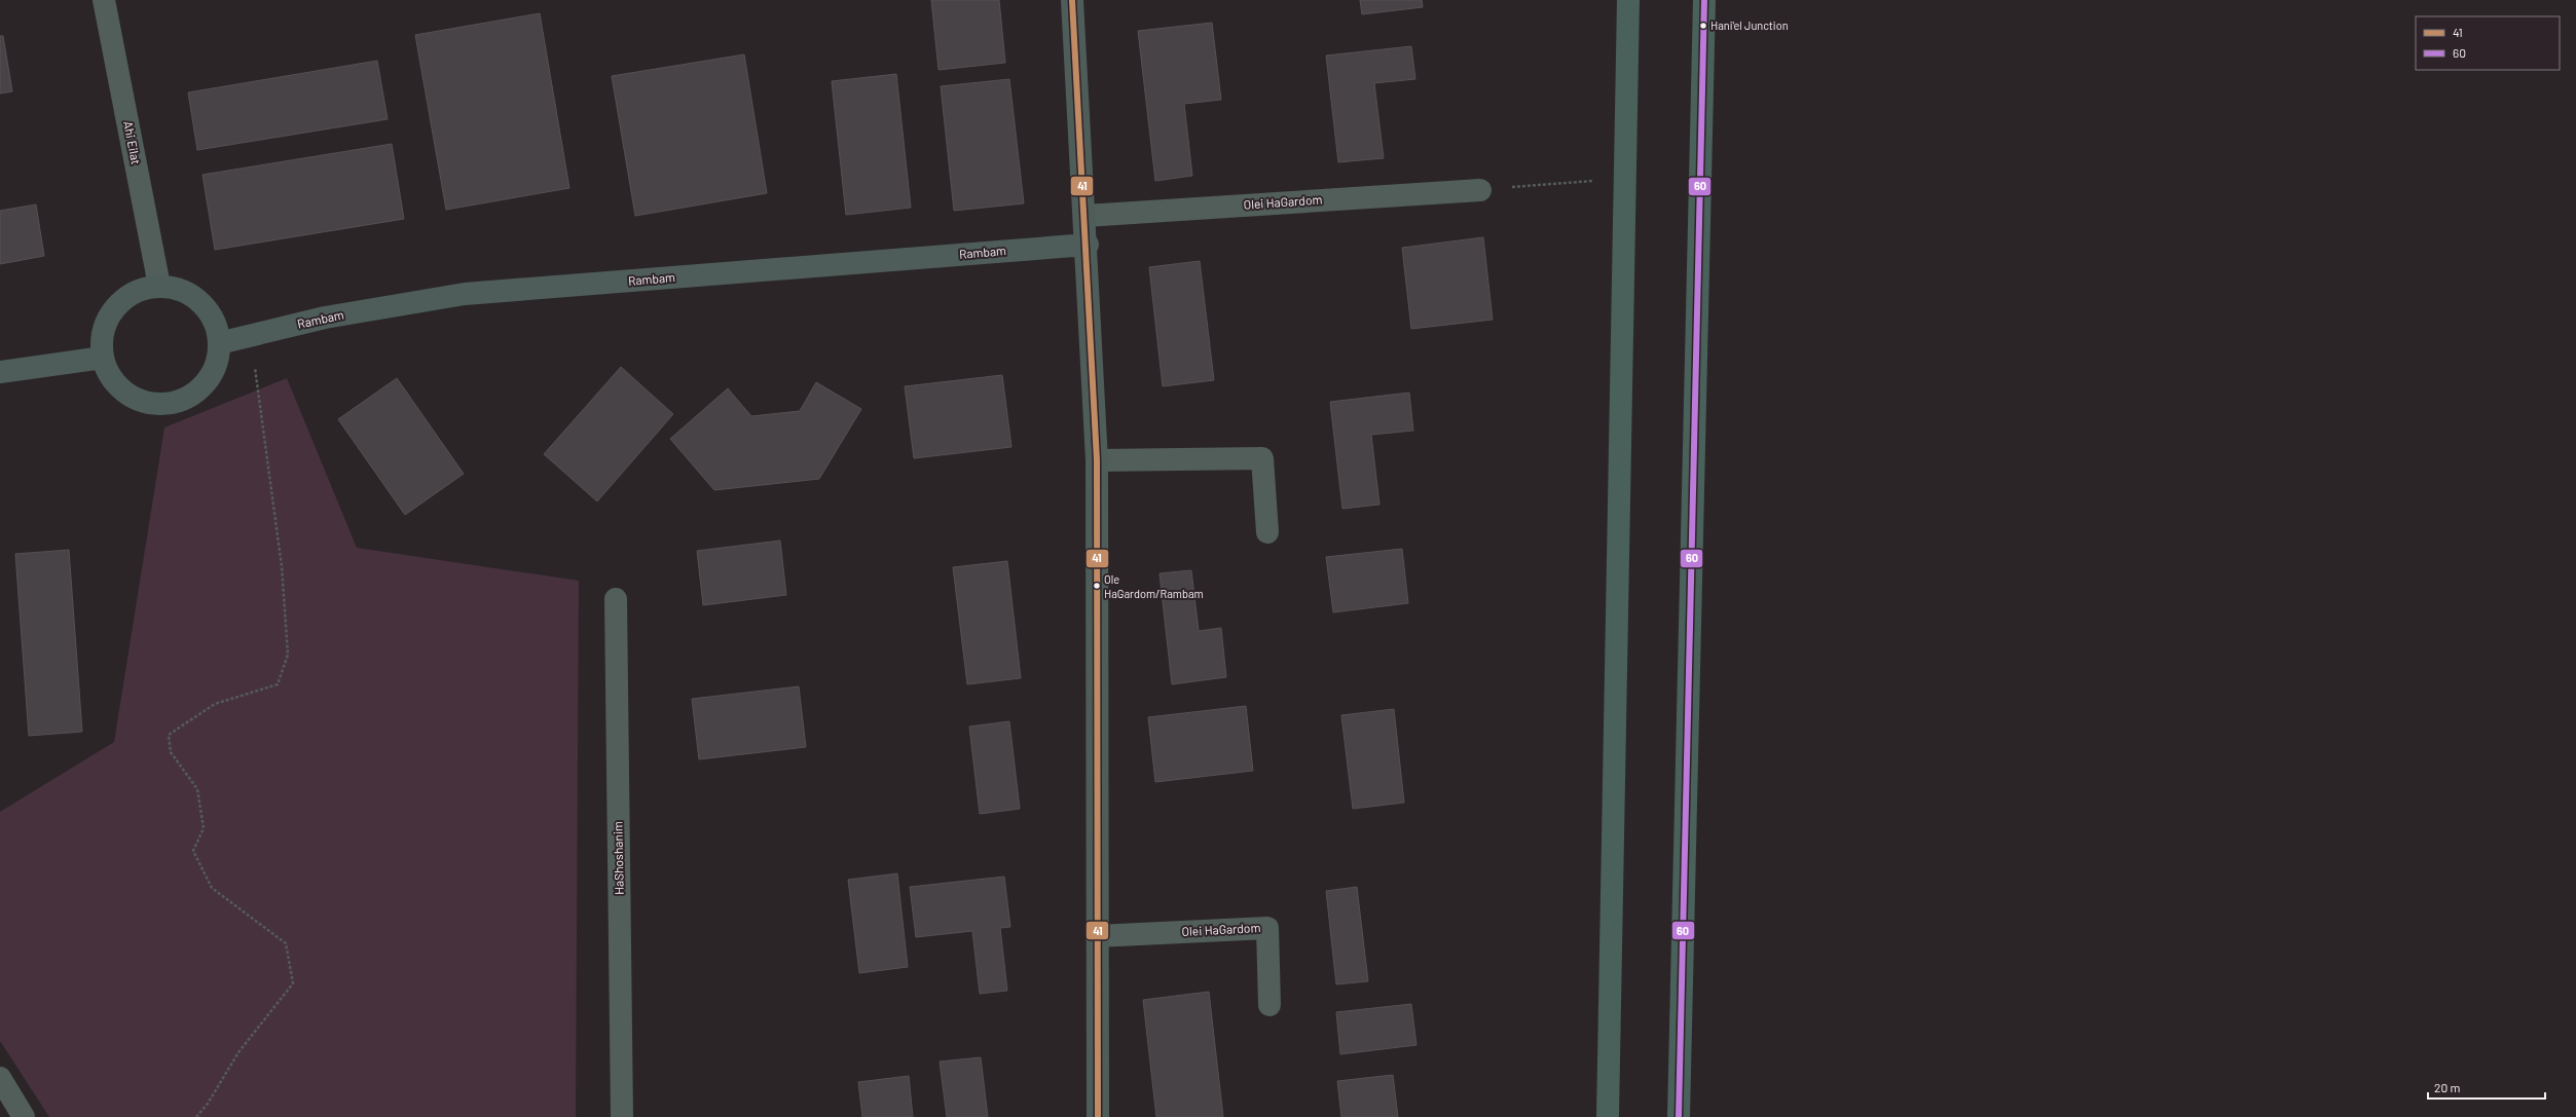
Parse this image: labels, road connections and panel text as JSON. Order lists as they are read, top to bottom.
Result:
{
  "streets": {
    "street": [
      "Ahi Eilat",
      "Olei HaGardom",
      "Rambam",
      "HaShoshanim"
    ]
  },
  "crossings": [
    ["Ahi Eilat", "Rambam"]
  ],
  "places": ["Hani'el Junction", "Ole HaGardom/Rambam"],
  "lines": ["transit line 41", "transit line 60"],
  "legend": ["41", "60"],
  "scale_bar": "20 m"
}
